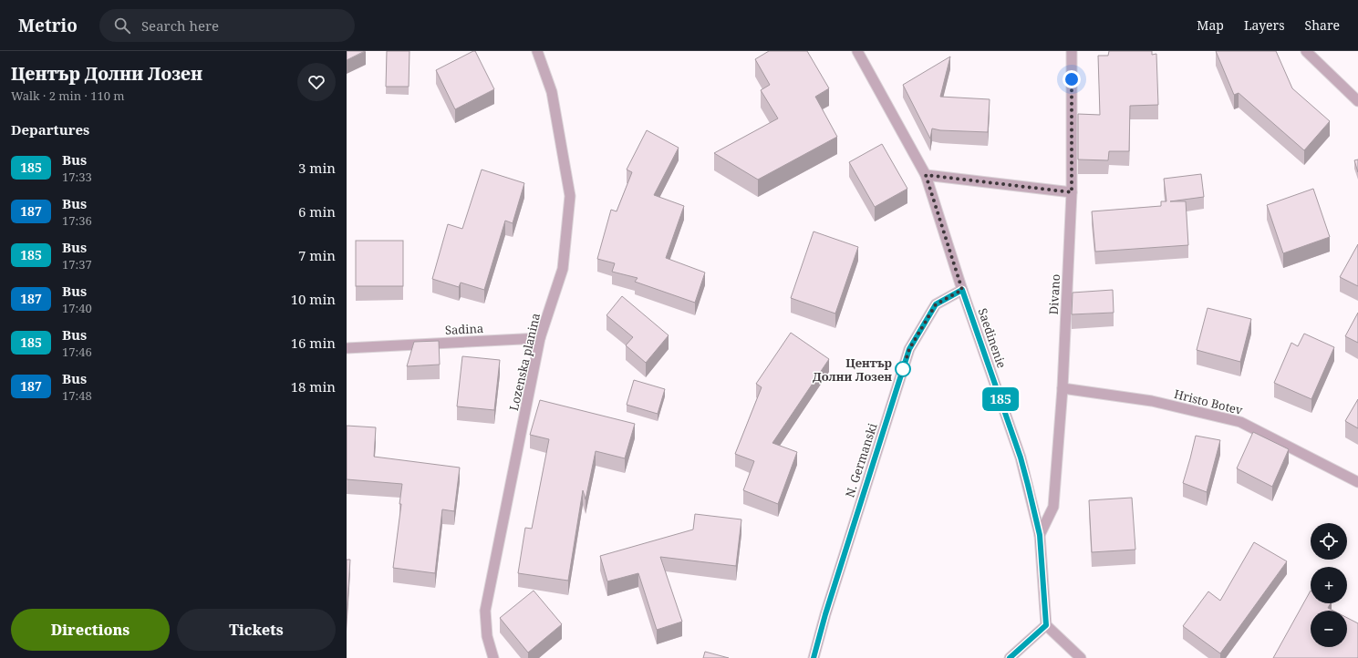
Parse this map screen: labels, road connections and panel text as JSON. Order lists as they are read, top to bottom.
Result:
{
  "streets": {
    "street": [
      "Divano",
      "Sadina",
      "Saedinenie",
      "Lozenska planina",
      "Hristo Botev",
      "N. Germanski"
    ]
  },
  "crossings": [
    ["Divano", "Saedinenie"],
    ["Divano", "Hristo Botev"],
    ["Sadina", "Lozenska planina"],
    ["Saedinenie", "N. Germanski"]
  ],
  "places": ["Център Долни Лозен"],
  "lines": ["bus line 185"],
  "page": {
    "header": "Metrio",
    "search": "Search here",
    "nav": ["Map", "Layers", "Share"],
    "heading": [
      ["Център Долни Лозен", "Walk · 2 min · 110 m"],
      "Departures"
    ],
    "on_map": "185",
    "list": [
      {
        "mark": "185",
        "name": "Bus",
        "note": "17:33",
        "value": "3 min"
      },
      {
        "mark": "187",
        "name": "Bus",
        "note": "17:36",
        "value": "6 min"
      },
      {
        "mark": "185",
        "name": "Bus",
        "note": "17:37",
        "value": "7 min"
      },
      {
        "mark": "187",
        "name": "Bus",
        "note": "17:40",
        "value": "10 min"
      },
      {
        "mark": "185",
        "name": "Bus",
        "note": "17:46",
        "value": "16 min"
      },
      {
        "mark": "187",
        "name": "Bus",
        "note": "17:48",
        "value": "18 min"
      }
    ],
    "map_buttons": ["+", "−"],
    "buttons": ["Directions", "Tickets"]
  }
}
